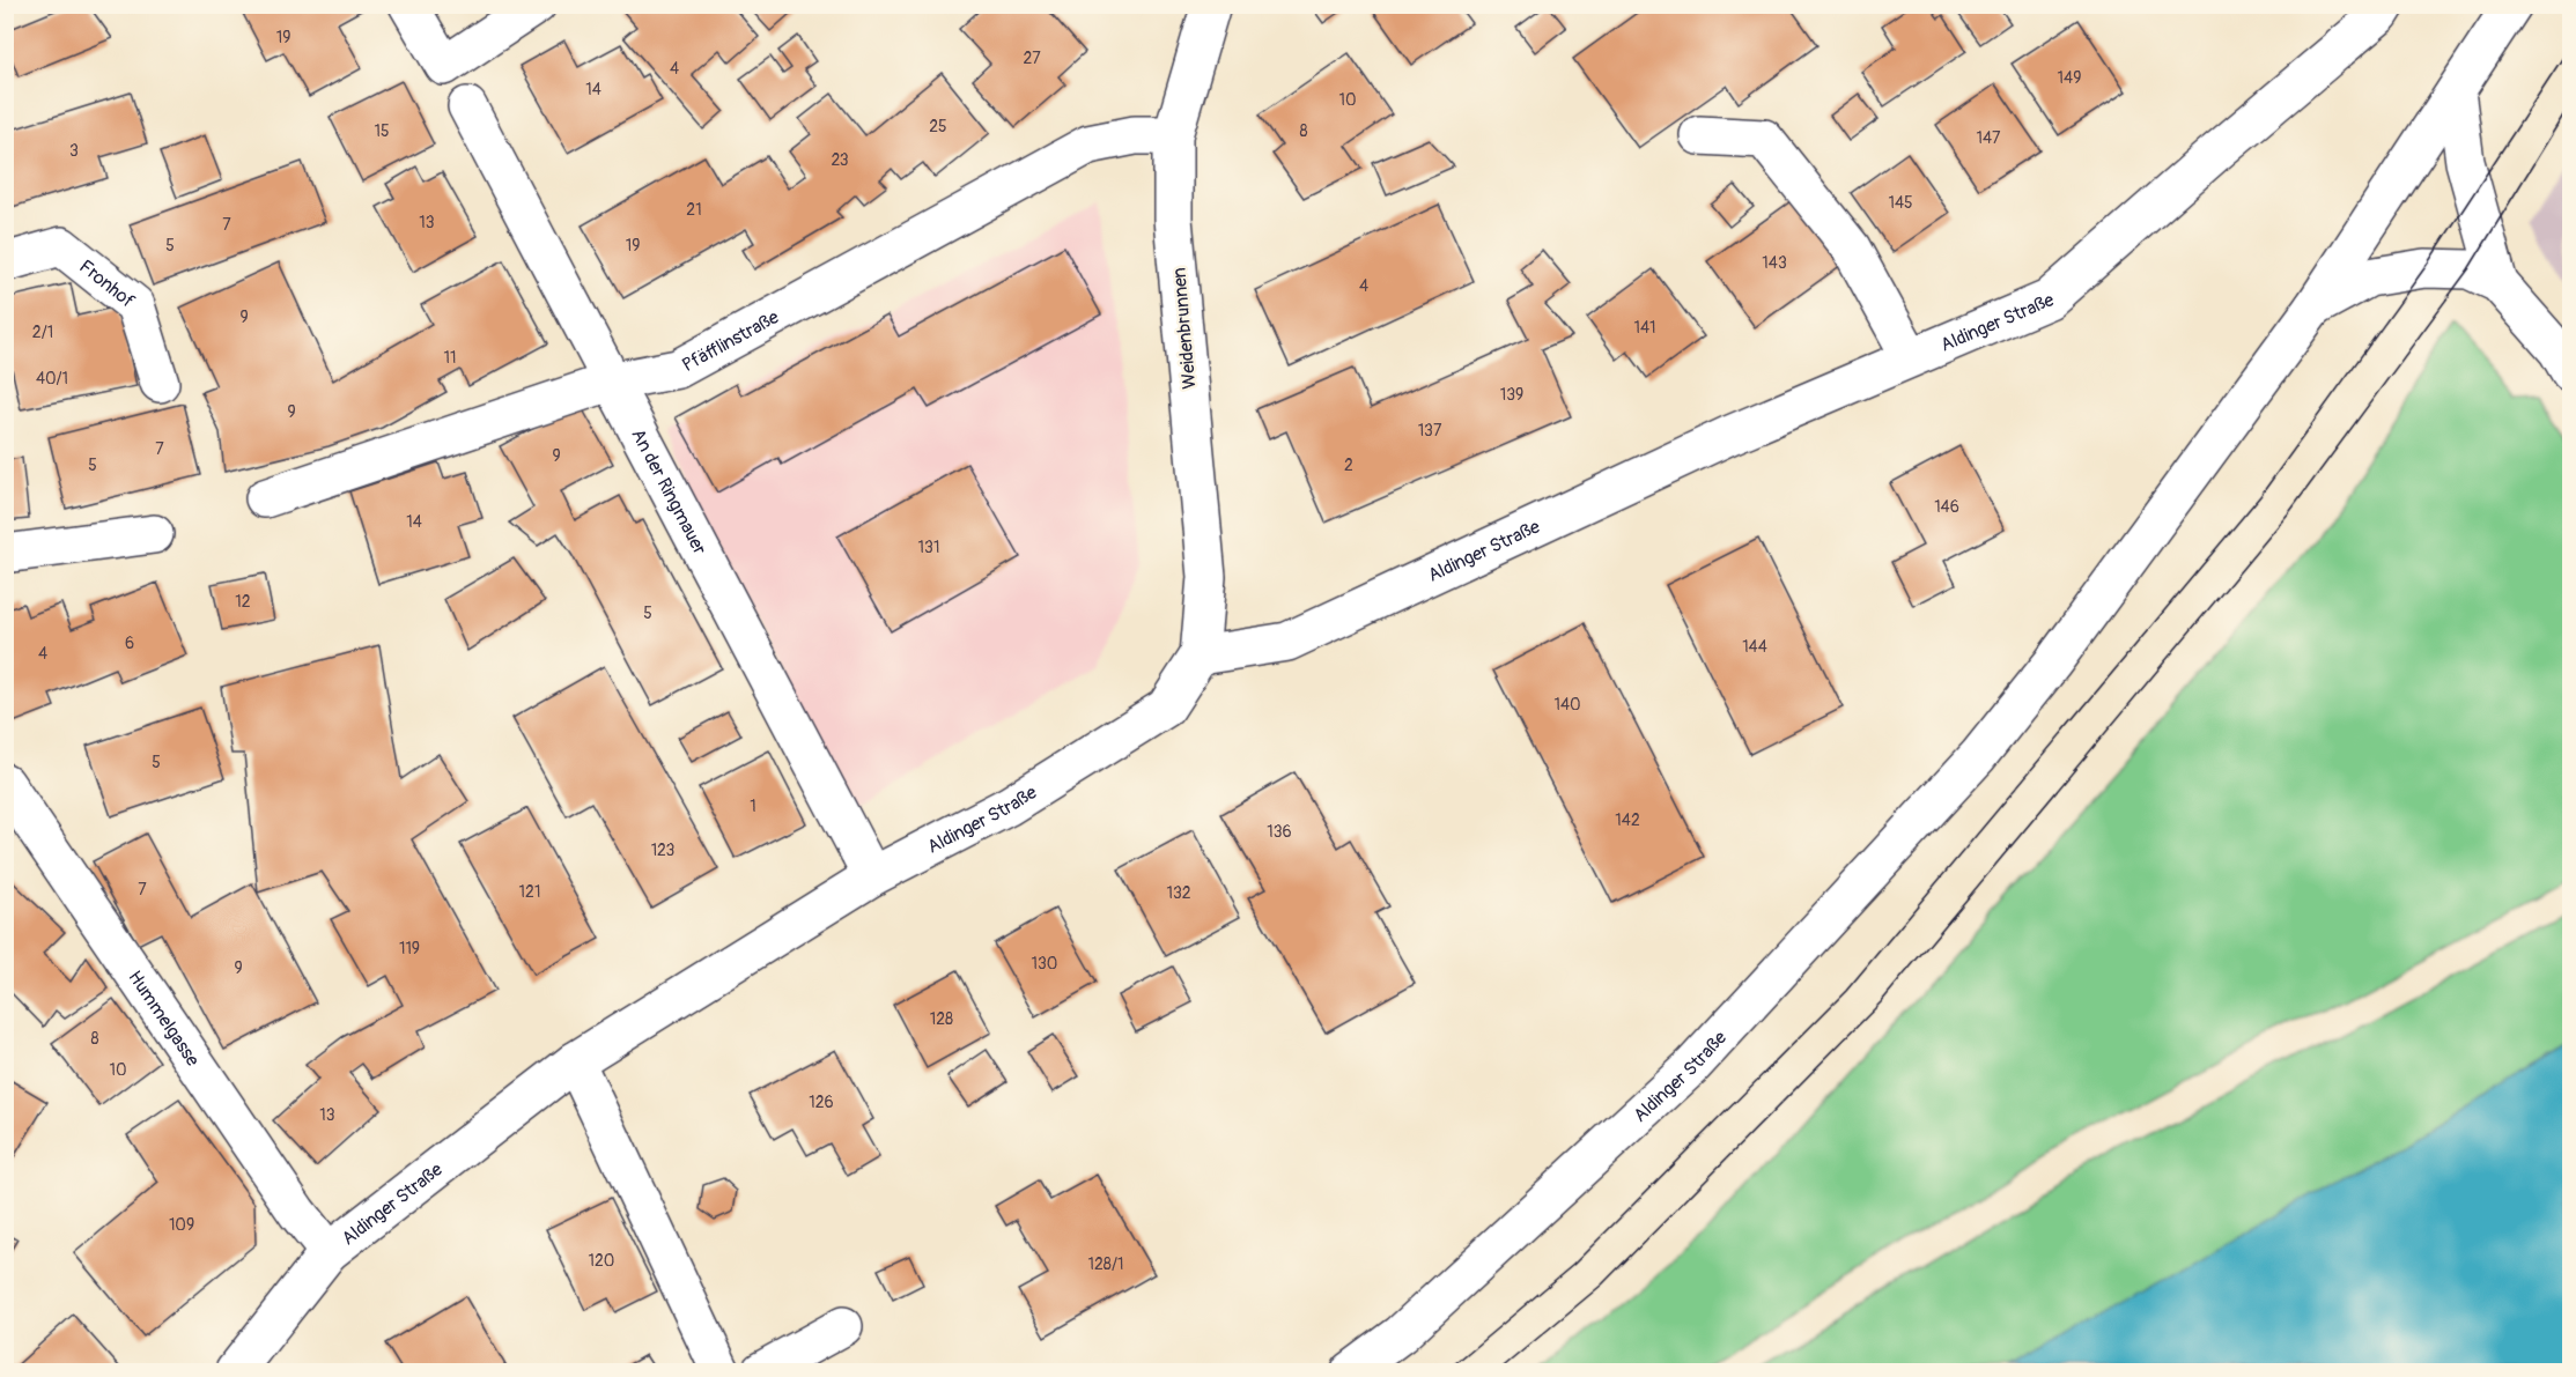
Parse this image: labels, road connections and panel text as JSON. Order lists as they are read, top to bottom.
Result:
{
  "streets": {
    "street": [
      "Fronhof",
      "Aldinger Straße",
      "Weidenbrunnen",
      "Pfäfflinstraße",
      "An der Ringmauer",
      "Hummelgasse"
    ]
  },
  "crossings": [
    ["Aldinger Straße", "Weidenbrunnen"],
    ["Aldinger Straße", "An der Ringmauer"],
    ["Aldinger Straße", "Hummelgasse"],
    ["Weidenbrunnen", "Pfäfflinstraße"],
    ["Pfäfflinstraße", "An der Ringmauer"]
  ],
  "house_numbers": [
    "19",
    "27",
    "4",
    "149",
    "14",
    "10",
    "25",
    "15",
    "8",
    "147",
    "3",
    "23",
    "145",
    "21",
    "13",
    "7",
    "5",
    "19",
    "143",
    "4",
    "9",
    "141",
    "2/1",
    "11",
    "40/1",
    "139",
    "9",
    "137",
    "7",
    "9",
    "5",
    "2",
    "146",
    "14",
    "131",
    "12",
    "5",
    "6",
    "144",
    "4",
    "140",
    "5",
    "1",
    "142",
    "136",
    "123",
    "7",
    "121",
    "132",
    "119",
    "130",
    "9",
    "128",
    "8",
    "10",
    "126",
    "13",
    "109",
    "120",
    "128/1"
  ]
}
